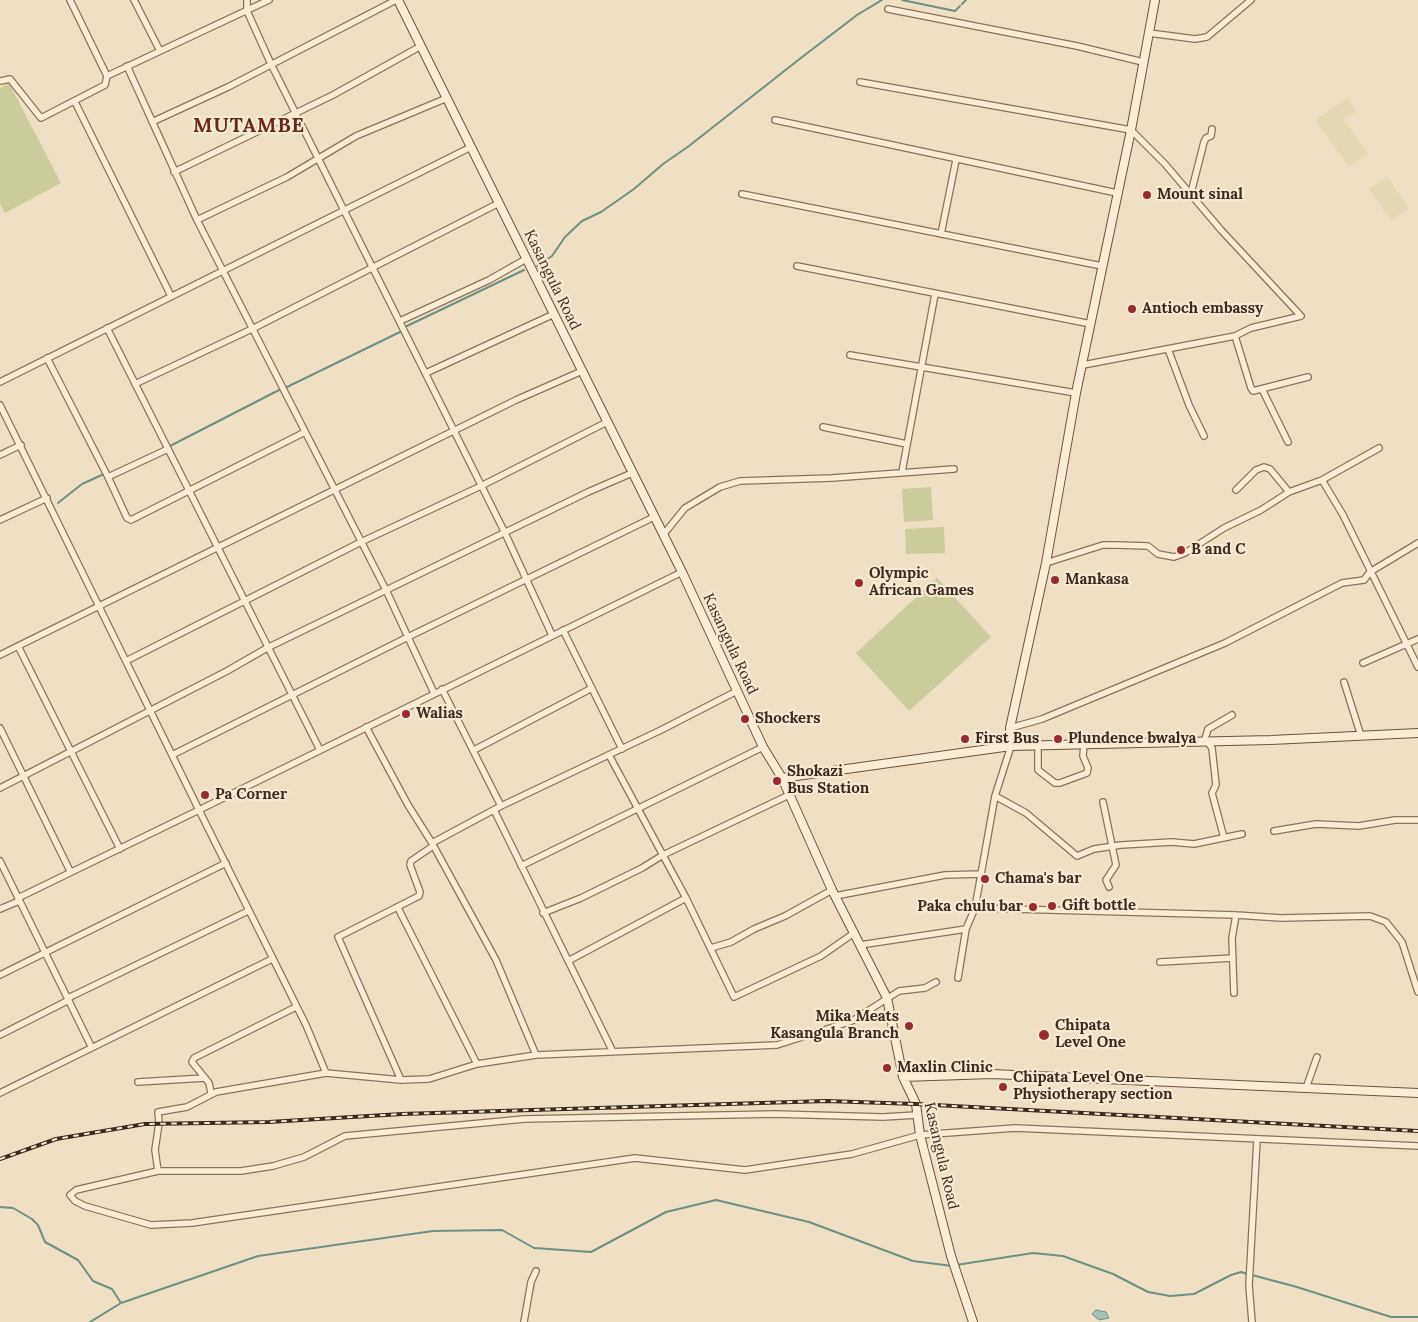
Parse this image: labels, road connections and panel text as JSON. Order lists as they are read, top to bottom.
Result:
{
  "streets": {
    "street": ["Kasangula Road"]
  },
  "districts": ["MUTAMBE"],
  "places": [
    "Mount sinal",
    "Antioch embassy",
    "B and C",
    "Mankasa",
    "Olympic African Games",
    "Walias",
    "Shockers",
    "First Bus",
    "Plundence bwalya",
    "Shokazi Bus Station",
    "Pa Corner",
    "Chama's bar",
    "Gift bottle",
    "Paka chulu bar",
    "Mika Meats Kasangula Branch",
    "Chipata Level One",
    "Maxlin Clinic",
    "Chipata Level One Physiotherapy section"
  ]
}
